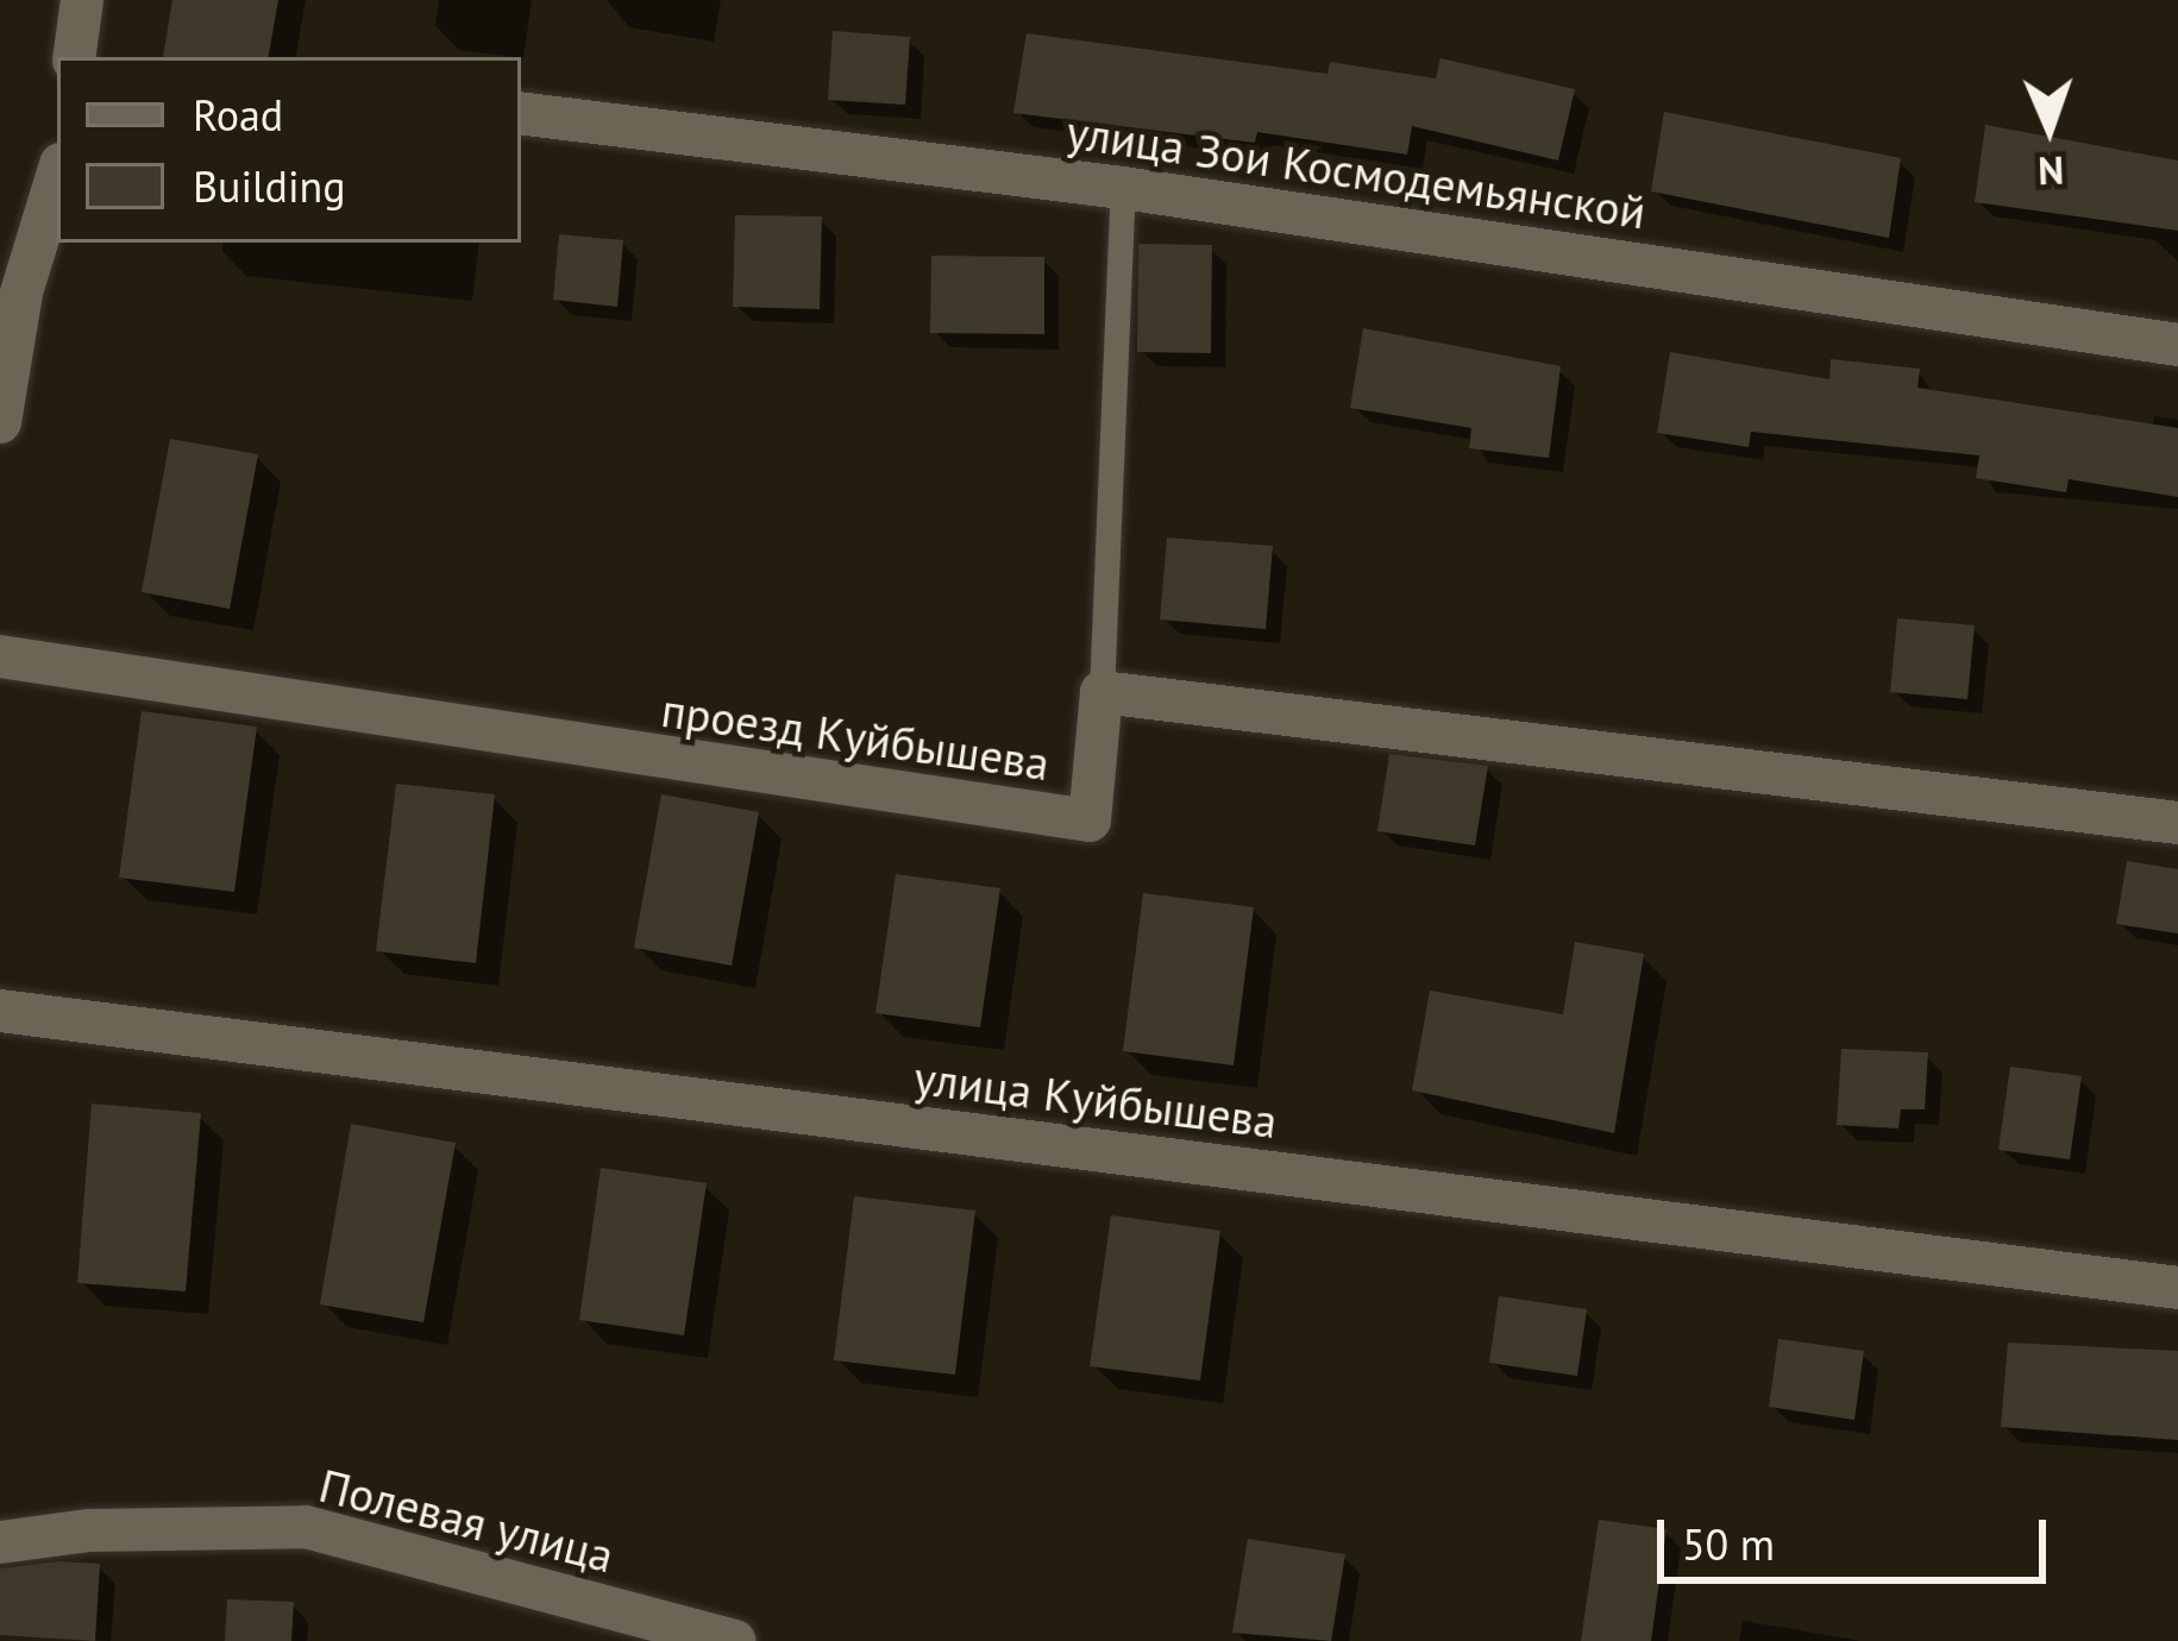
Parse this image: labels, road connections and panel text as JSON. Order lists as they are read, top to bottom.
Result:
{
  "streets": {
    "street": [
      "улица Зои Космодемьянской",
      "проезд Куйбышева",
      "улица Куйбышева",
      "Полевая улица"
    ]
  },
  "legend": ["Road", "Building"],
  "scale_bar": "50 m",
  "north": "bottom"
}
